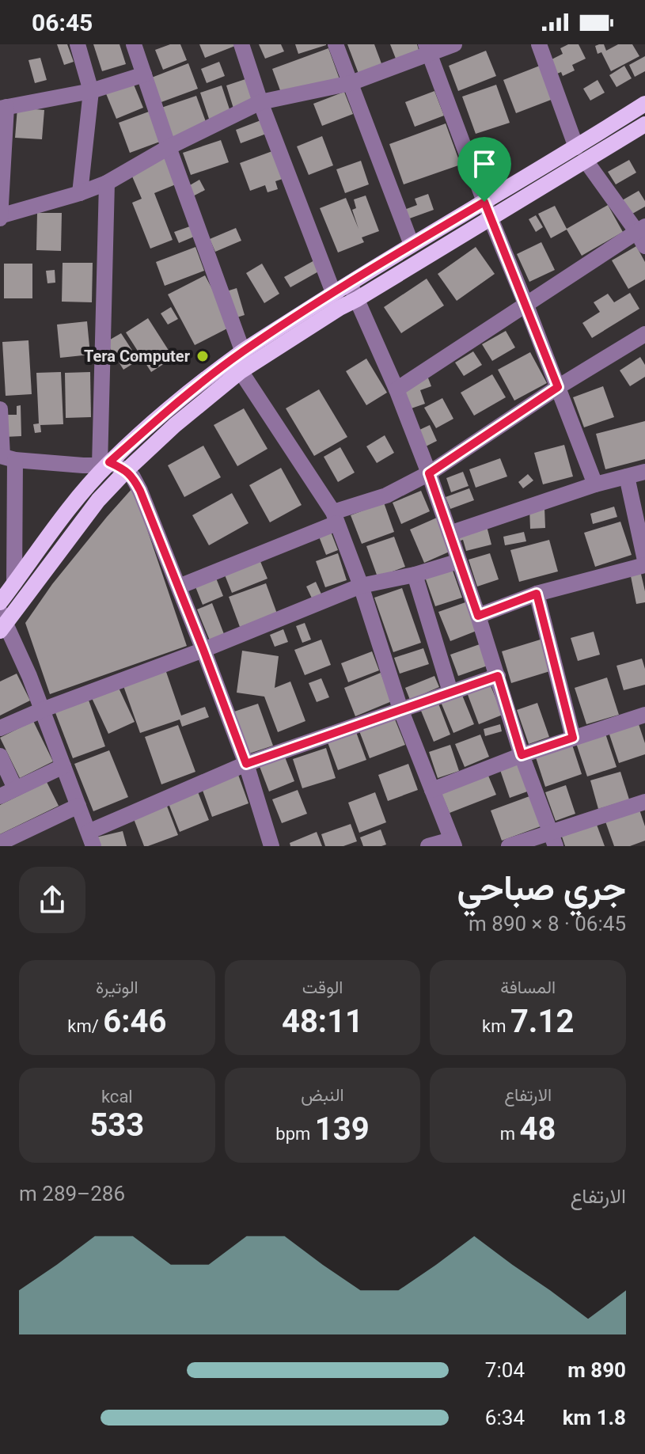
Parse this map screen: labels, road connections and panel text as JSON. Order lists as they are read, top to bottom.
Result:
{
  "places": ["Tera Computer"],
  "page": {
    "status": "06:45",
    "heading": ["جري صباحي", "06:45 · 8 × 890 m"],
    "stats": [
      ["المسافة", "7.12 km"],
      ["الوقت", "48:11"],
      ["الوتيرة", "6:46 /km"],
      ["الارتفاع", "48 m"],
      ["النبض", "139 bpm"],
      ["kcal", "533"]
    ],
    "chart": ["الارتفاع", "286–289 m"],
    "list": [
      {
        "name": "890 m",
        "note": "7:04"
      },
      {
        "name": "1.8 km",
        "note": "6:34"
      }
    ]
  }
}
